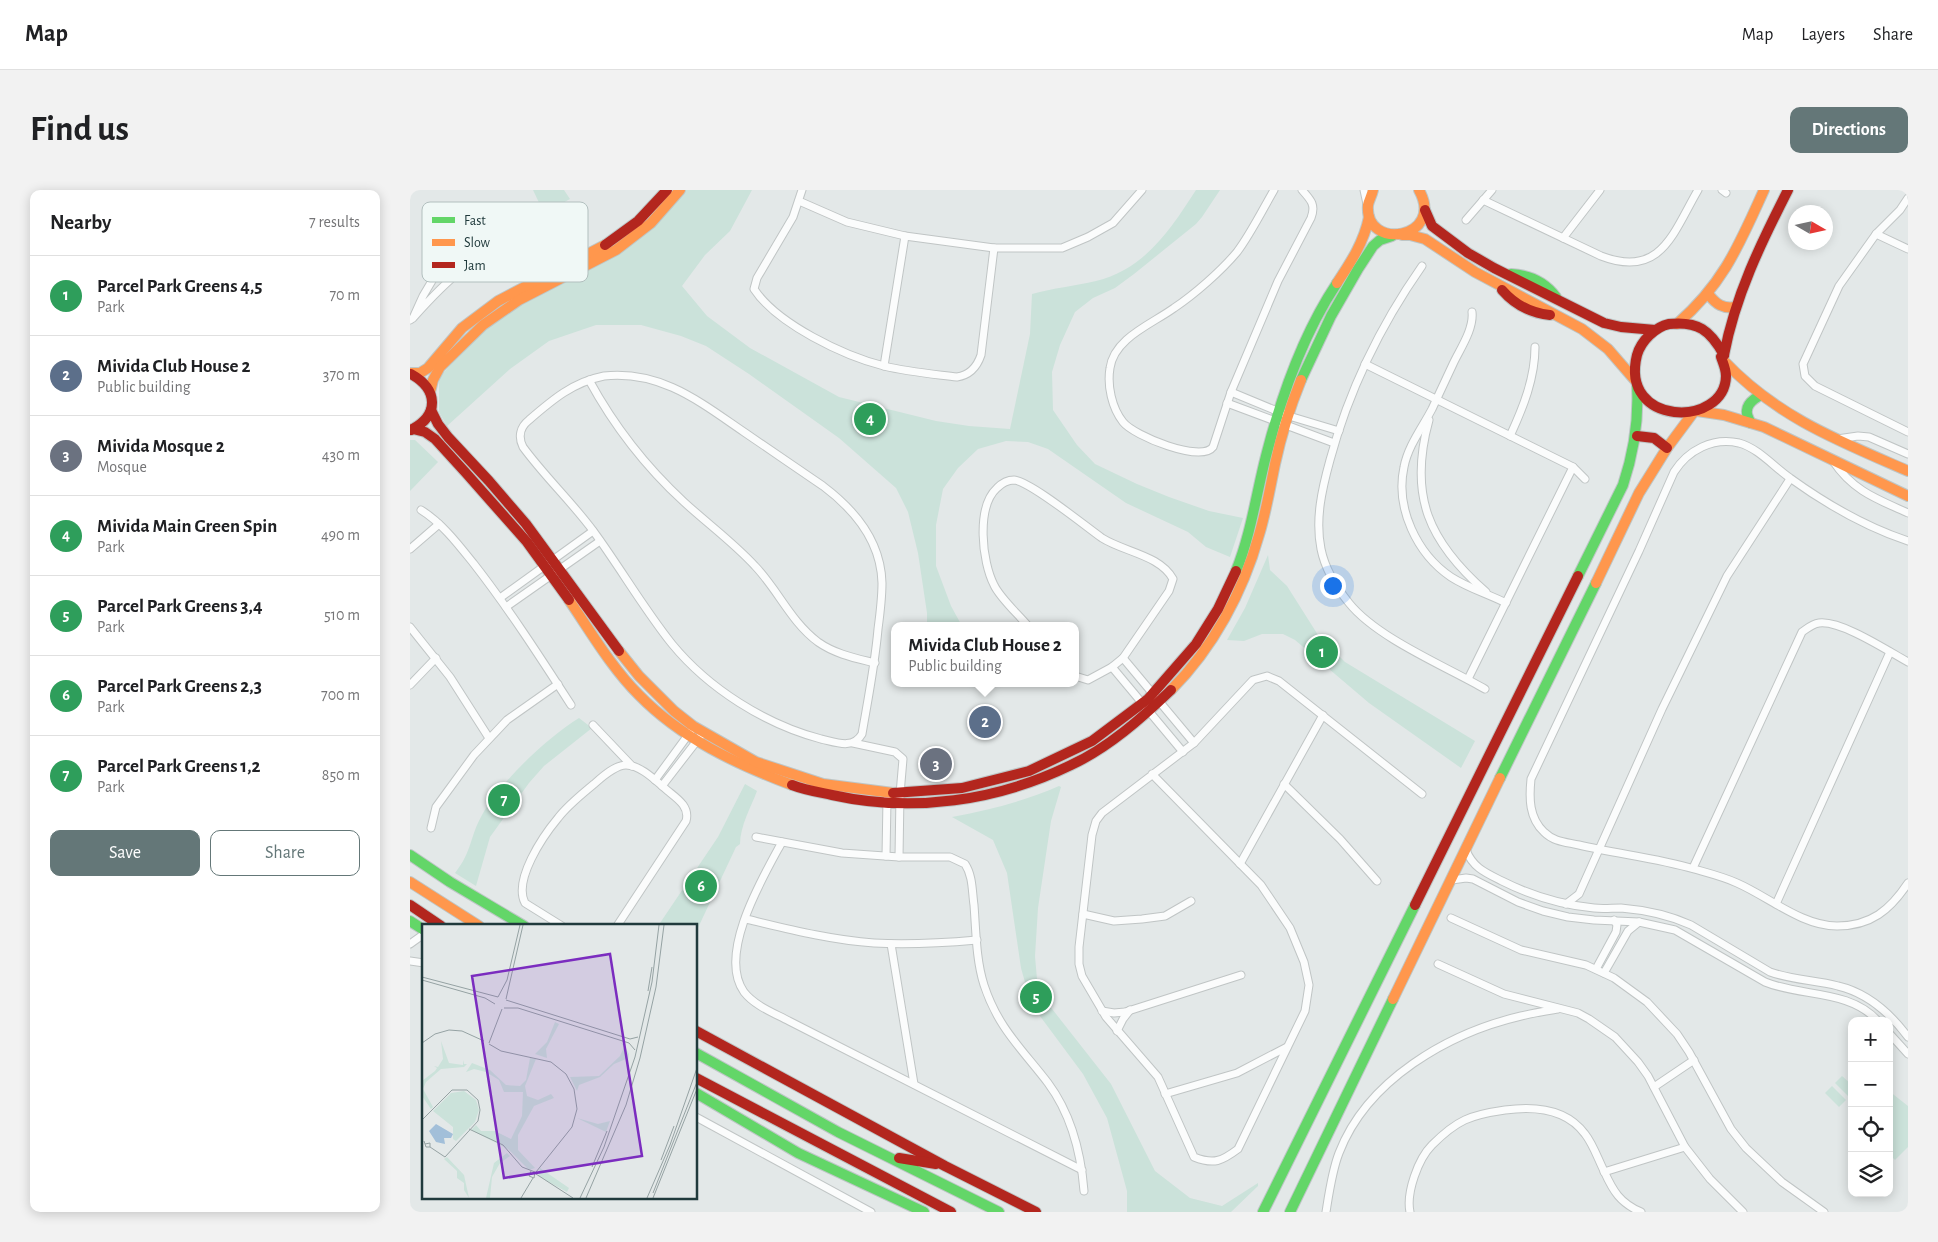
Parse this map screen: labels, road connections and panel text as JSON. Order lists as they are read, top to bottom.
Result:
{
  "legend": ["Fast", "Slow", "Jam"],
  "north": "right",
  "page": {
    "header": "Map",
    "nav": ["Map", "Layers", "Share"],
    "buttons": [
      "Directions",
      ["Save", "Share"]
    ],
    "title": "Find us",
    "heading": ["Nearby", "7 results"],
    "list": [
      {
        "mark": "1",
        "name": "Parcel Park Greens 4,5",
        "note": "Park",
        "value": "70 m"
      },
      {
        "mark": "2",
        "name": "Mivida Club House 2",
        "note": "Public building",
        "value": "370 m"
      },
      {
        "mark": "3",
        "name": "Mivida Mosque 2",
        "note": "Mosque",
        "value": "430 m"
      },
      {
        "mark": "4",
        "name": "Mivida Main Green Spin",
        "note": "Park",
        "value": "490 m"
      },
      {
        "mark": "5",
        "name": "Parcel Park Greens 3,4",
        "note": "Park",
        "value": "510 m"
      },
      {
        "mark": "6",
        "name": "Parcel Park Greens 2,3",
        "note": "Park",
        "value": "700 m"
      },
      {
        "mark": "7",
        "name": "Parcel Park Greens 1,2",
        "note": "Park",
        "value": "850 m"
      }
    ],
    "pins": [
      "4",
      "1",
      "2",
      "3",
      "7",
      "6",
      "5"
    ],
    "popup": ["Mivida Club House 2", "Public building"],
    "map_buttons": ["+", "−"]
  }
}
